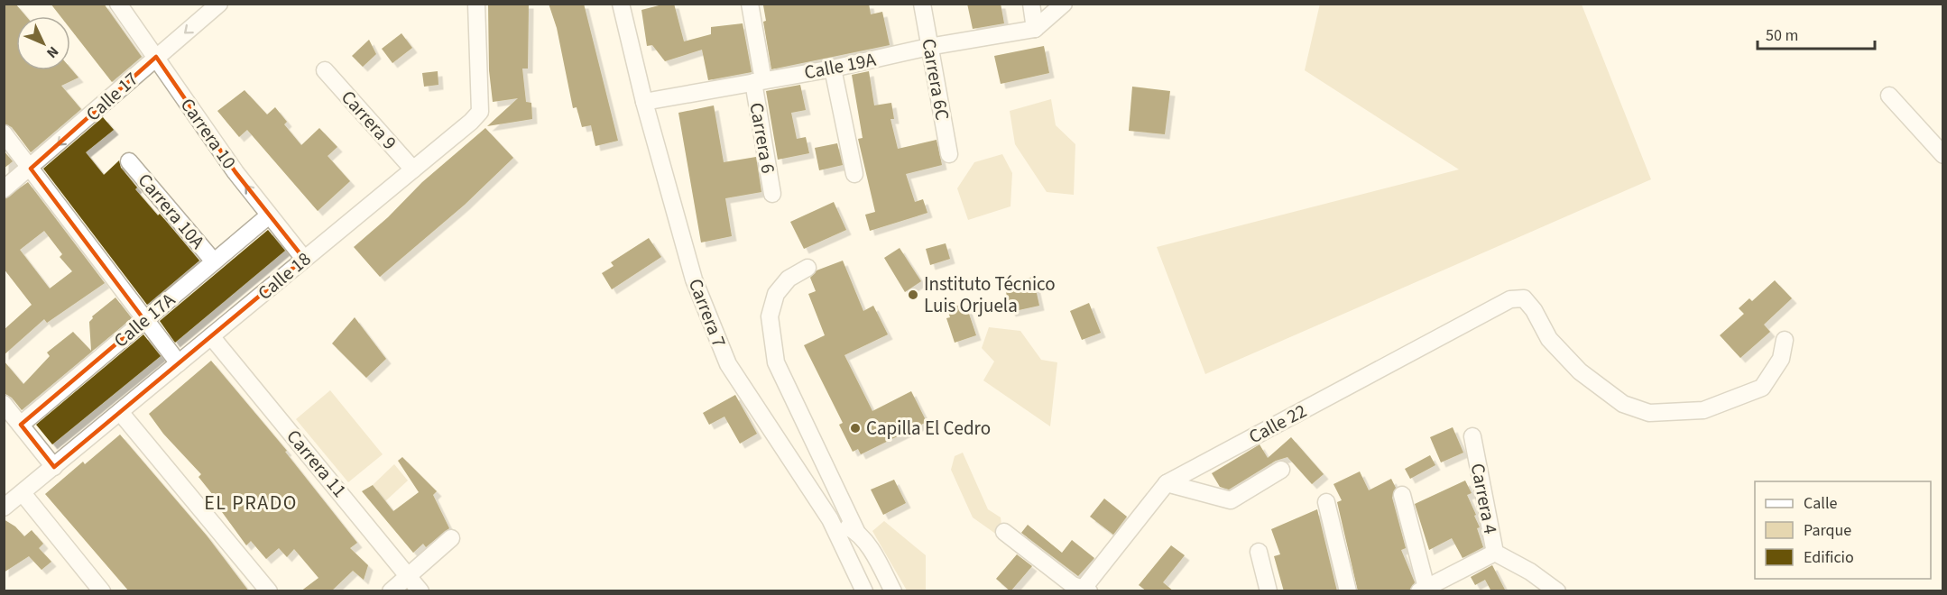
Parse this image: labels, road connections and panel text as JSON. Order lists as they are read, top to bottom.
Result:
{
  "streets": {
    "street": [
      "Calle 19A",
      "Carrera 6C",
      "Calle 17",
      "Carrera 9",
      "Carrera 10",
      "Carrera 6",
      "Carrera 10A",
      "Calle 18",
      "Carrera 7",
      "Calle 17A",
      "Calle 22",
      "Carrera 11",
      "Carrera 4"
    ]
  },
  "crossings": [
    ["Calle 19A", "Carrera 6C"],
    ["Calle 19A", "Carrera 6"],
    ["Calle 19A", "Carrera 7"],
    ["Calle 17", "Carrera 10"],
    ["Carrera 9", "Calle 18"],
    ["Carrera 10", "Calle 18"],
    ["Carrera 10", "Calle 17A"],
    ["Carrera 10A", "Calle 17A"],
    ["Calle 18", "Carrera 11"]
  ],
  "one_way": ["Calle 17", "Carrera 10"],
  "districts": ["EL PRADO"],
  "places": ["Instituto Técnico Luis Orjuela", "Capilla El Cedro"],
  "legend": ["Calle", "Parque", "Edificio"],
  "scale_bar": "50 m",
  "north": "bottom right"
}
